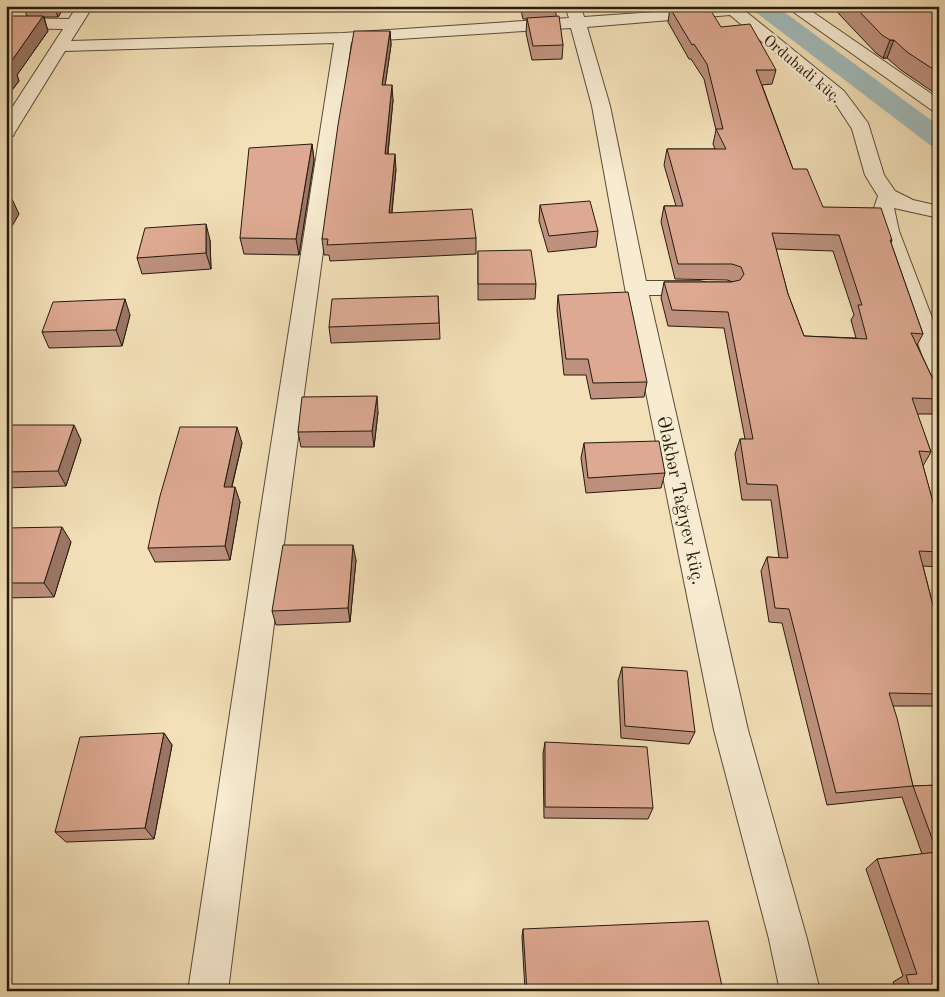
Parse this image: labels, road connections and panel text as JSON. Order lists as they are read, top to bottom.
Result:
{
  "streets": {
    "street": ["Ordubadi küç.", "Ələkbər Tağıyev küç."]
  }
}
